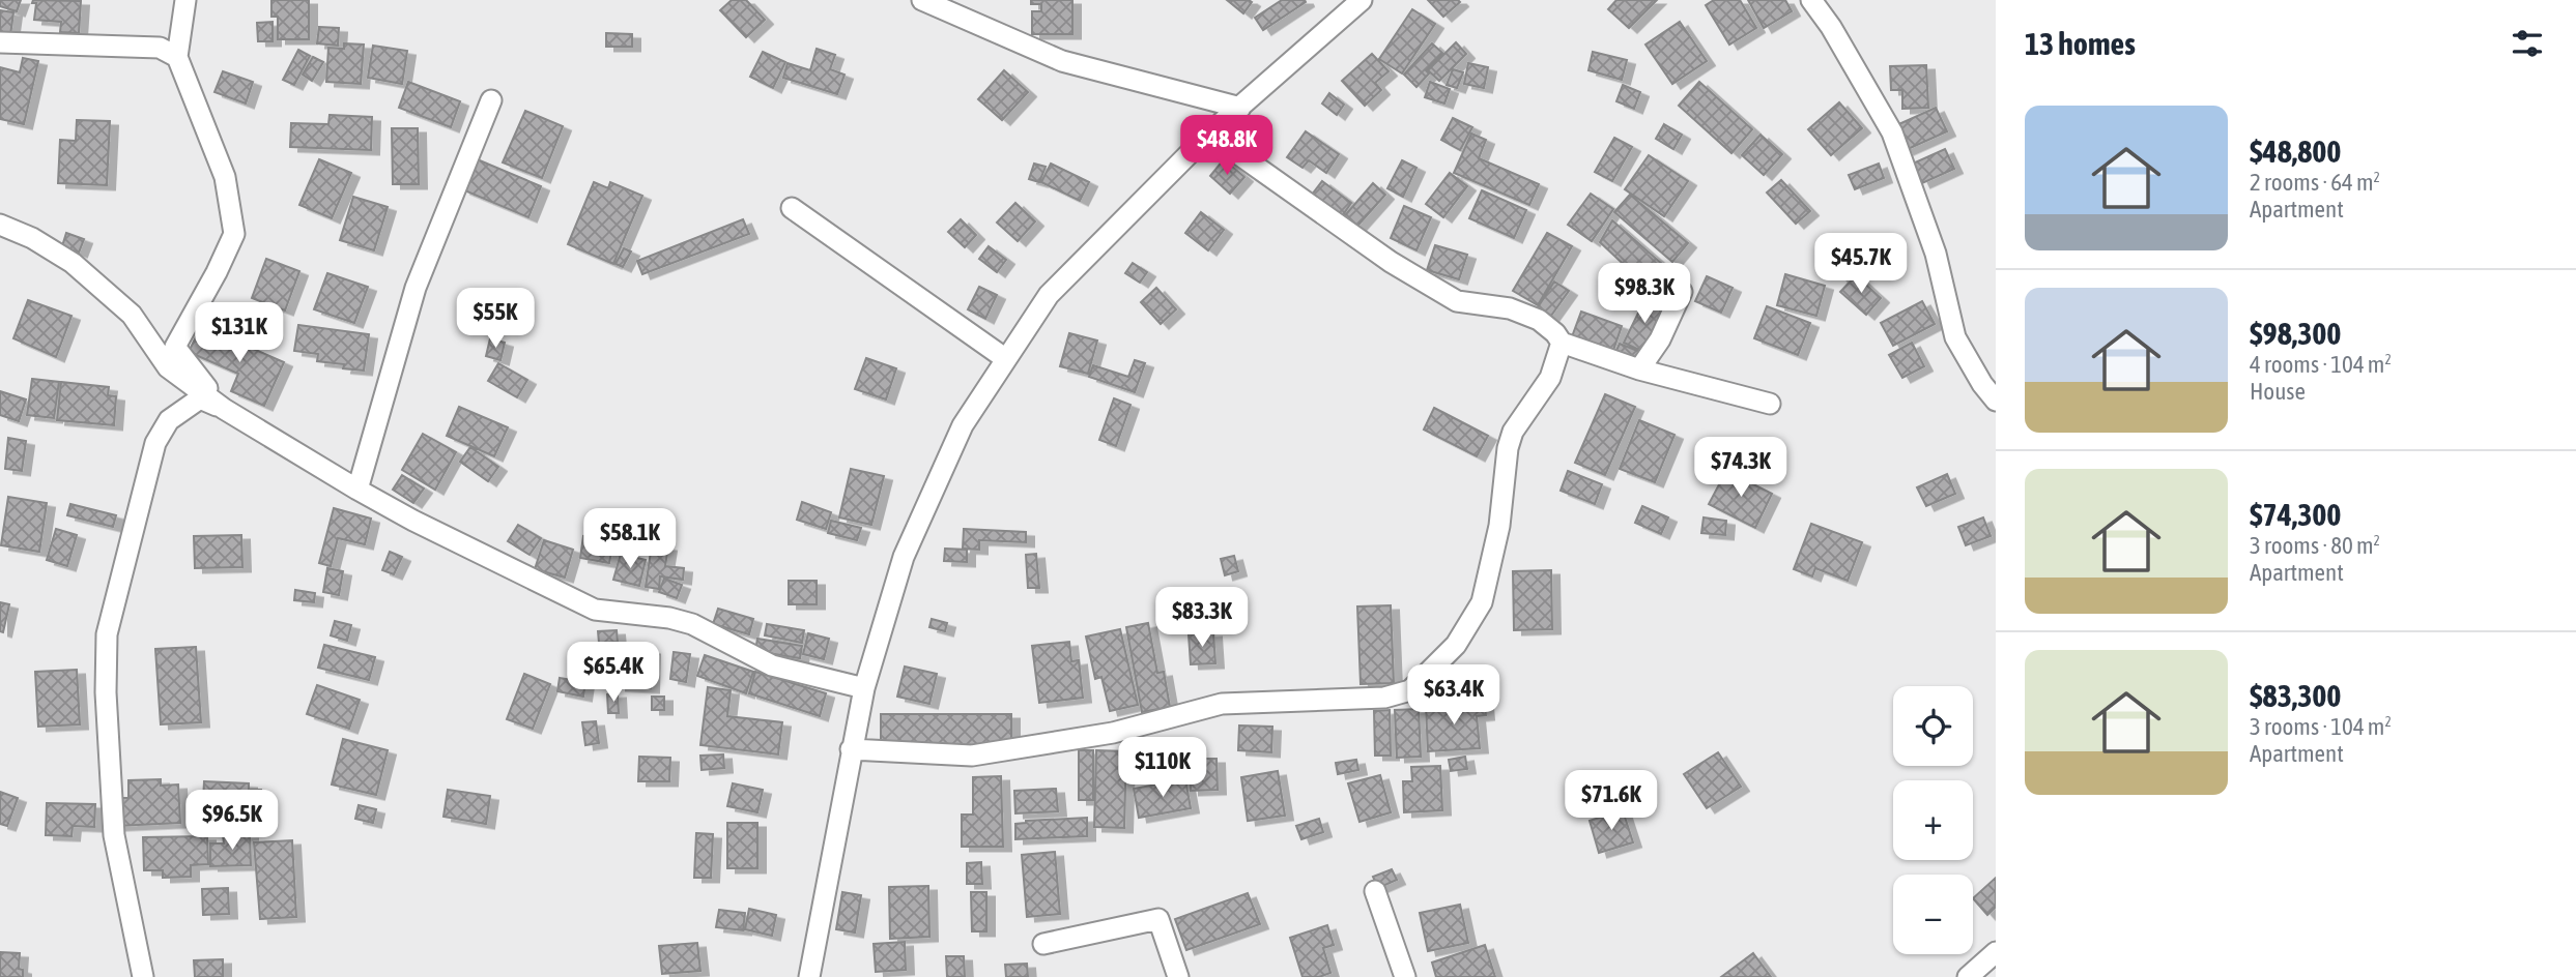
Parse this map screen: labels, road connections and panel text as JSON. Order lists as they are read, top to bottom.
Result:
{
  "page": {
    "heading": "13 homes",
    "list": [
      {
        "name": "$48,800",
        "note": "2 rooms · 64 m² · Apartment"
      },
      {
        "name": "$98,300",
        "note": "4 rooms · 104 m² · House"
      },
      {
        "name": "$74,300",
        "note": "3 rooms · 80 m² · Apartment"
      },
      {
        "name": "$83,300",
        "note": "3 rooms · 104 m² · Apartment"
      }
    ],
    "price": [
      "$48.8K",
      "$45.7K",
      "$98.3K",
      "$55K",
      "$131K",
      "$74.3K",
      "$58.1K",
      "$83.3K",
      "$65.4K",
      "$63.4K",
      "$110K",
      "$71.6K",
      "$96.5K"
    ],
    "map_buttons": ["+", "−"]
  }
}
